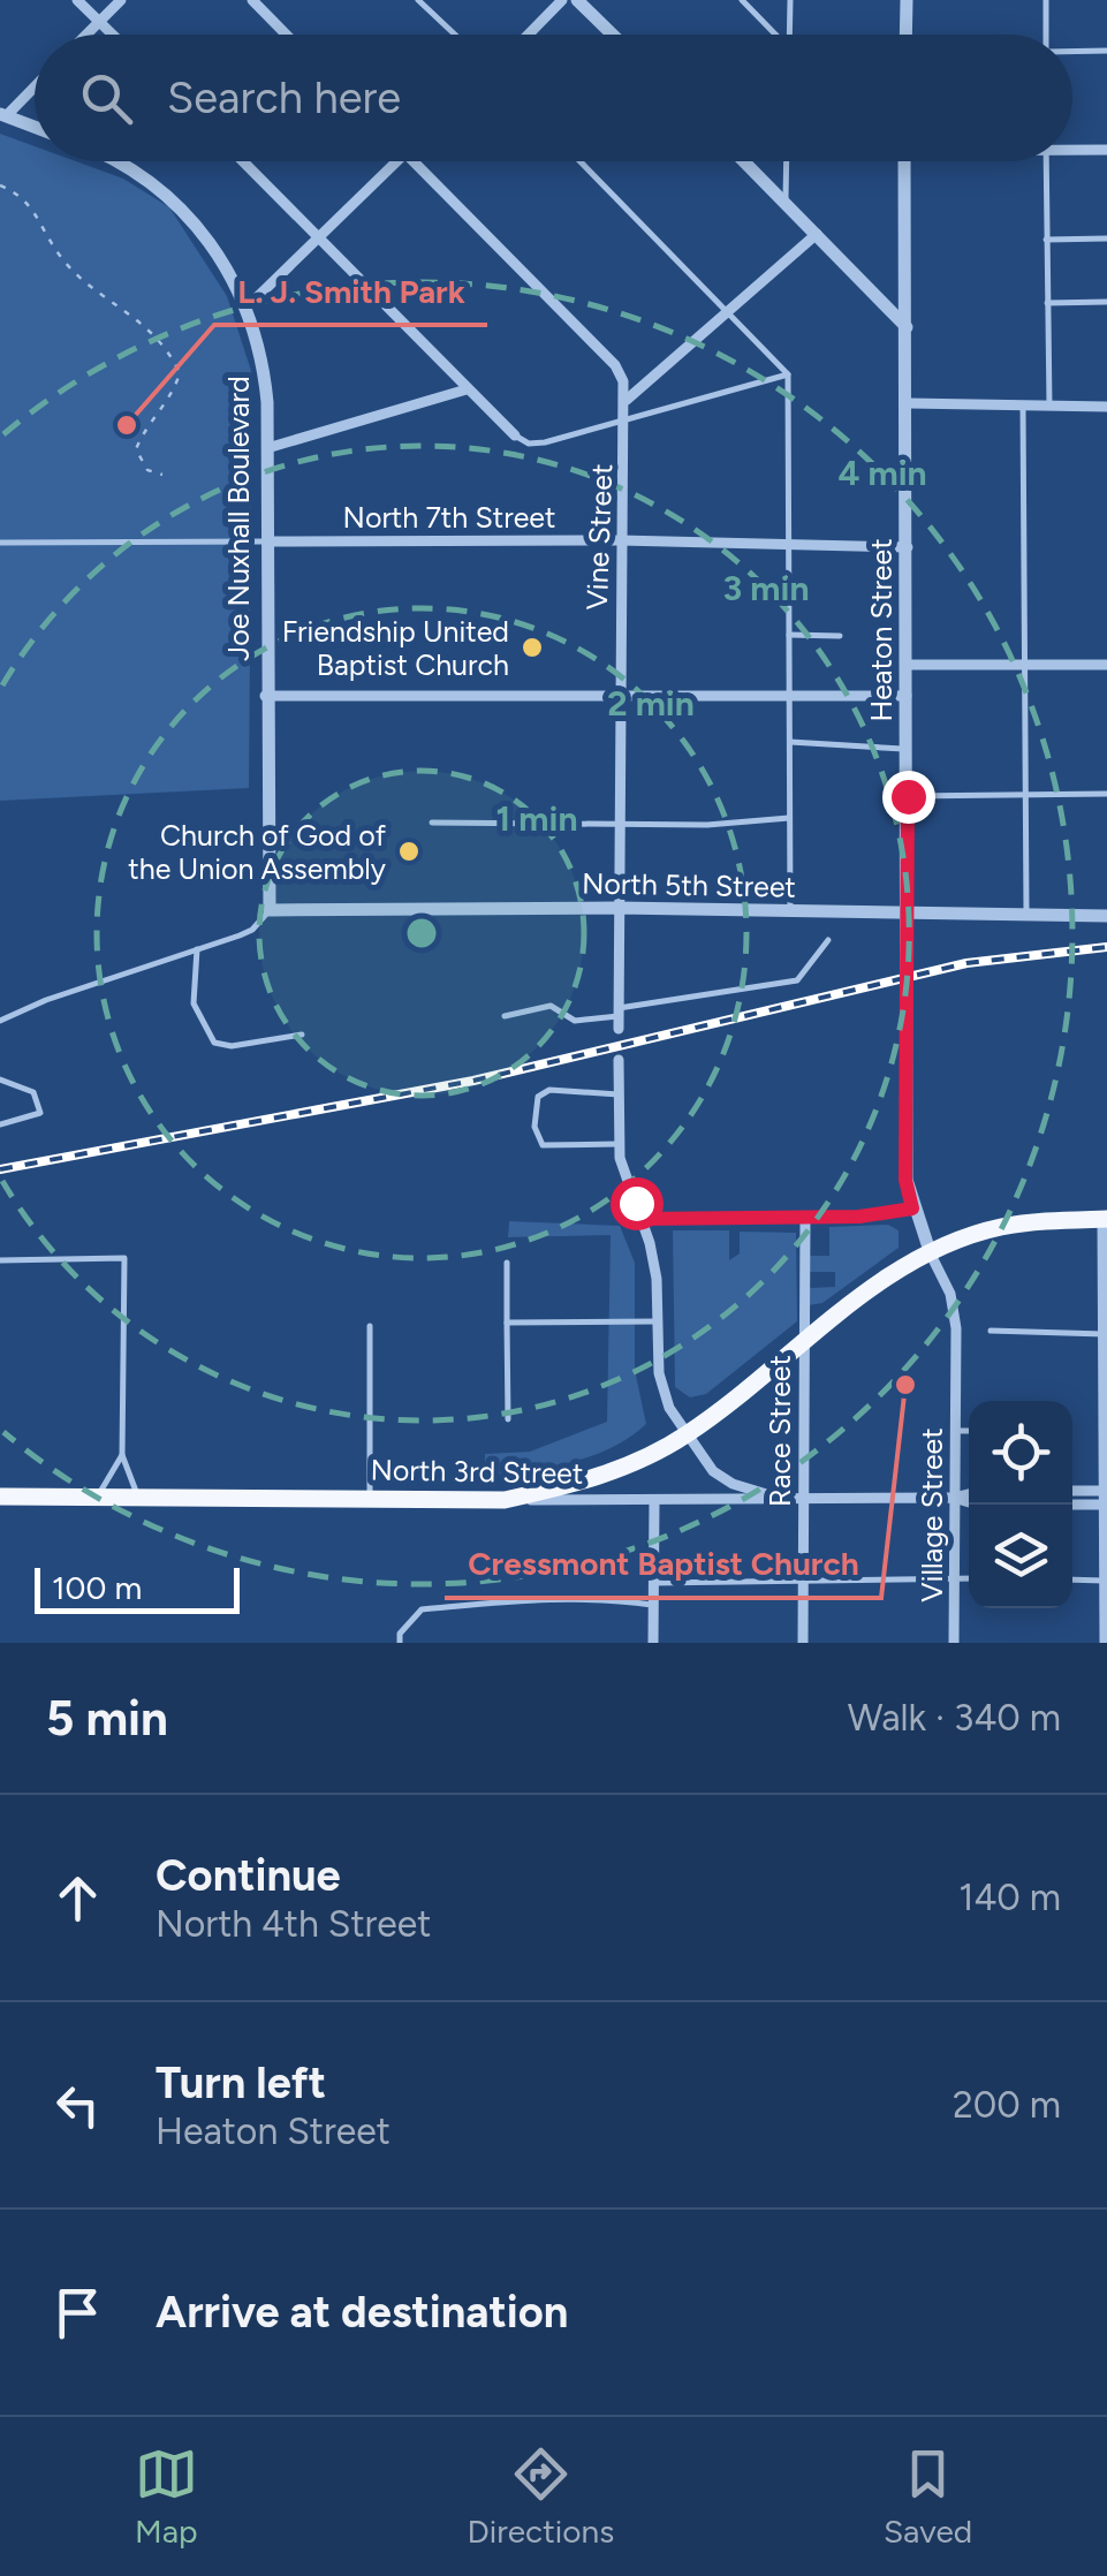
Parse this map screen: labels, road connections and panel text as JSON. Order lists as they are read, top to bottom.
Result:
{
  "streets": {
    "highway": ["North 3rd Street"],
    "street": [
      "North 7th Street",
      "Joe Nuxhall Boulevard",
      "Vine Street",
      "Heaton Street",
      "North 5th Street",
      "Race Street",
      "Village Street"
    ]
  },
  "crossings": [
    ["North 7th Street", "Joe Nuxhall Boulevard"],
    ["North 7th Street", "Vine Street"],
    ["North 7th Street", "Heaton Street"],
    ["Joe Nuxhall Boulevard", "North 5th Street"],
    ["Vine Street", "North 5th Street"],
    ["Heaton Street", "North 5th Street"],
    ["Heaton Street", "Village Street"],
    ["Race Street", "North 3rd Street"],
    ["North 3rd Street", "Village Street"]
  ],
  "places": [
    "L. J. Smith Park",
    "Friendship United Baptist Church",
    "Church of God of the Union Assembly",
    "Cressmont Baptist Church"
  ],
  "scale_bar": "100 m",
  "page": {
    "search": "Search here",
    "scale": "100 m",
    "heading": ["5 min", "Walk · 340 m"],
    "list": [
      ["Continue", "North 4th Street", "140 m"],
      ["Turn left", "Heaton Street", "200 m"],
      "Arrive at destination"
    ],
    "nav": ["Map", "Directions", "Saved"]
  },
  "rings": [
    "4 min",
    "3 min",
    "2 min",
    "1 min"
  ]
}
